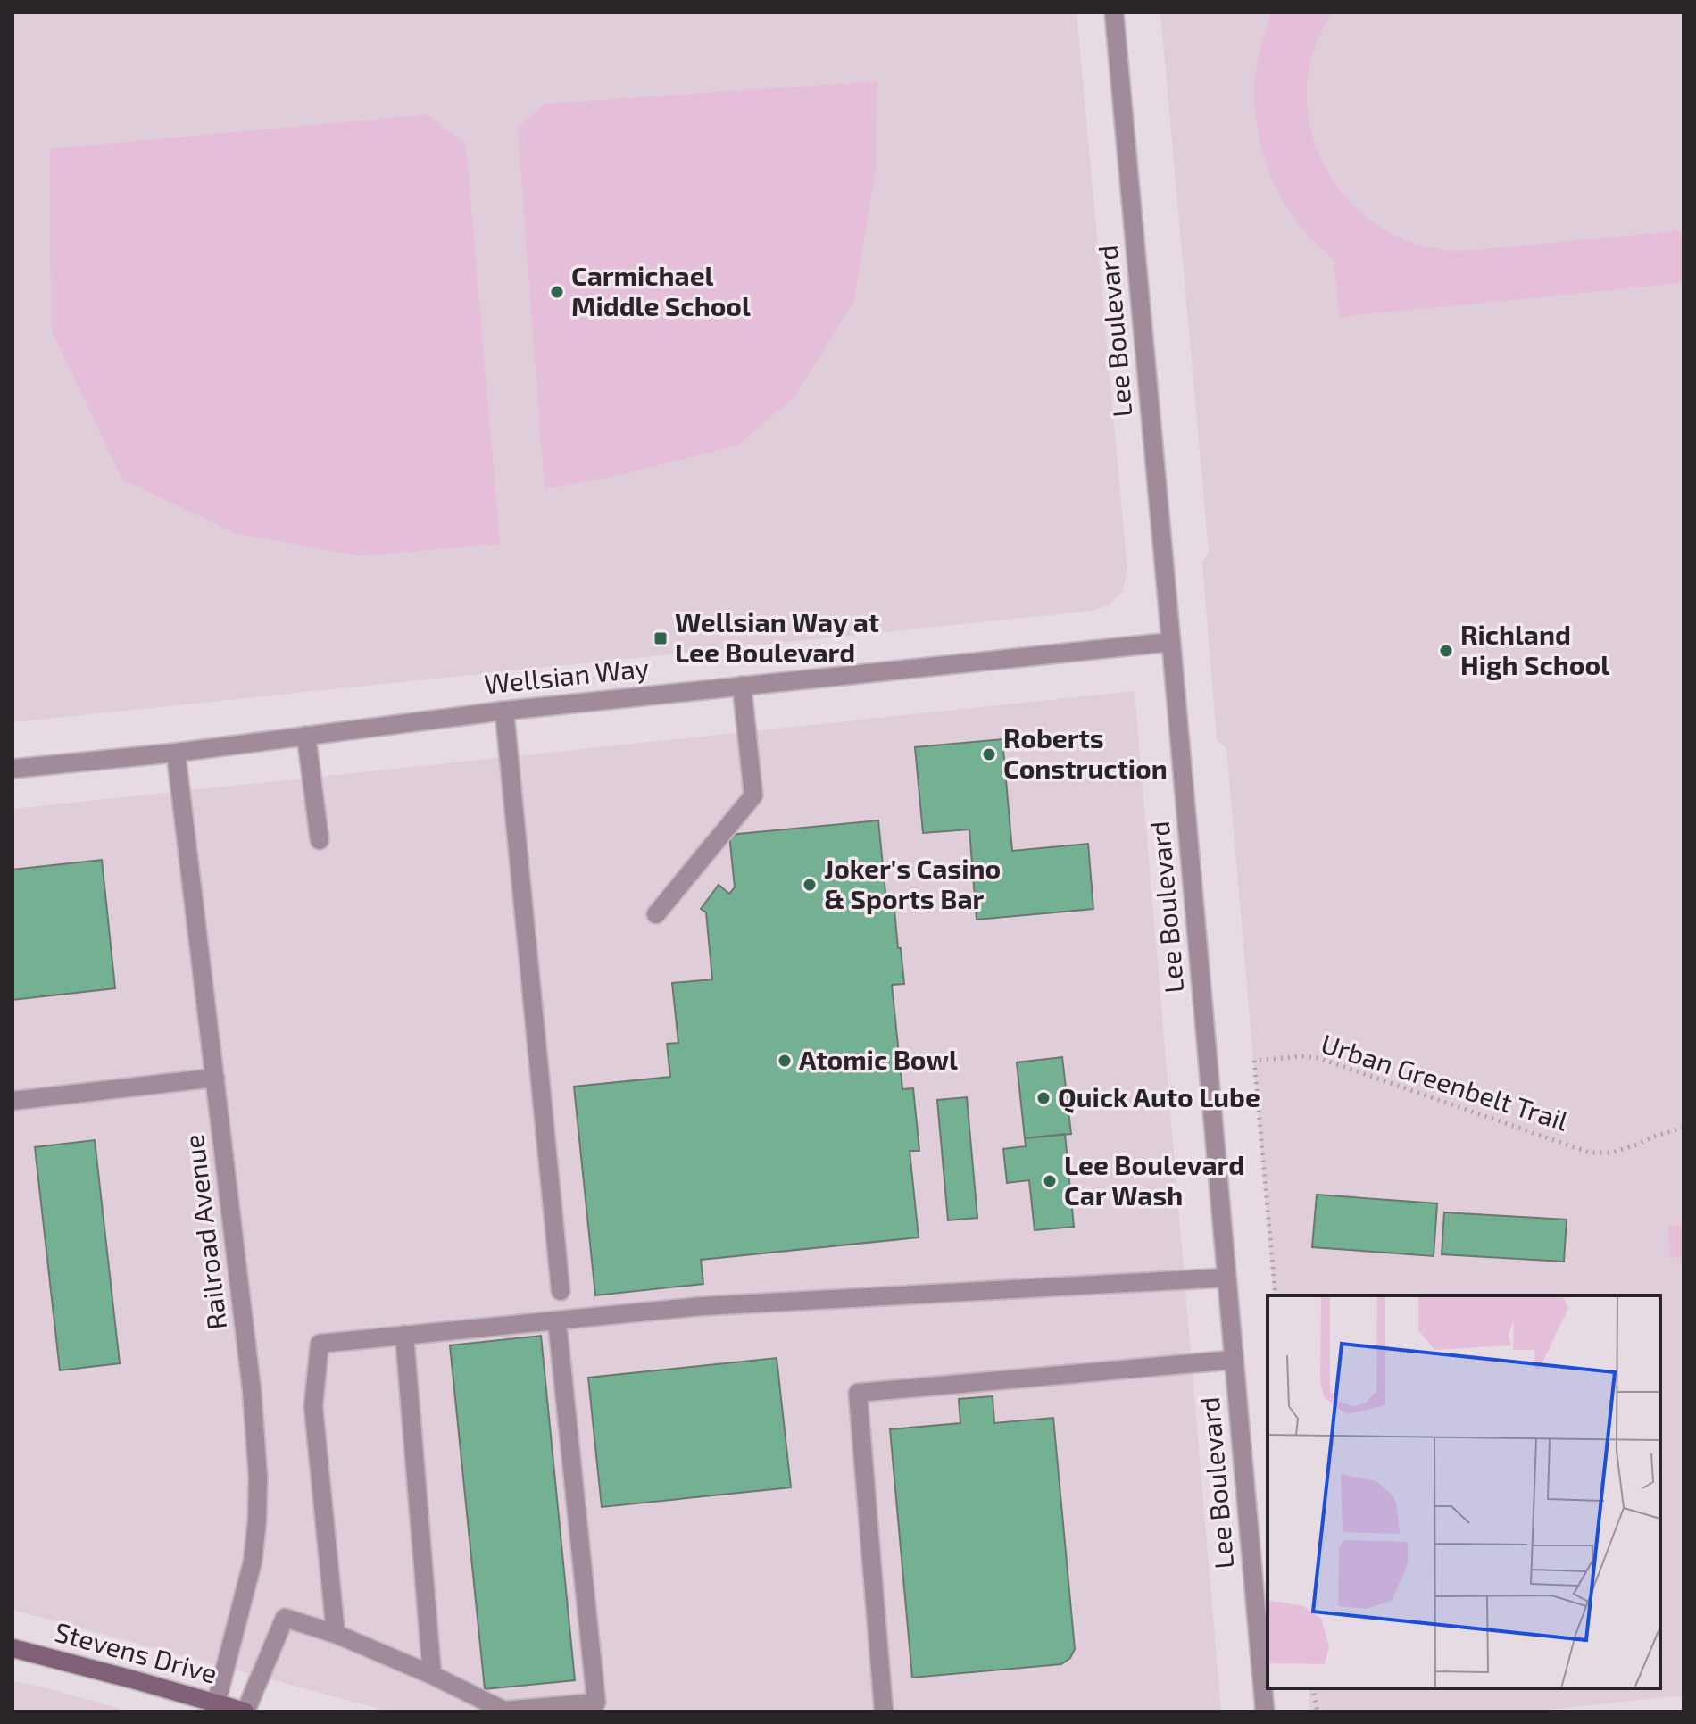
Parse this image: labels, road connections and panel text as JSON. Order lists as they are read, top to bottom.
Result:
{
  "streets": {
    "main road": ["Stevens Drive"],
    "street": ["Lee Boulevard", "Wellsian Way", "Railroad Avenue"],
    "path": ["Urban Greenbelt Trail"]
  },
  "crossings": [
    ["Lee Boulevard", "Wellsian Way"],
    ["Wellsian Way", "Railroad Avenue"],
    ["Railroad Avenue", "Stevens Drive"]
  ],
  "places": {
    "other": [
      "Carmichael Middle School",
      "Richland High School",
      "Roberts Construction",
      "Joker's Casino & Sports Bar",
      "Atomic Bowl",
      "Quick Auto Lube",
      "Lee Boulevard Car Wash"
    ],
    "transit": ["Wellsian Way at Lee Boulevard"]
  }
}
